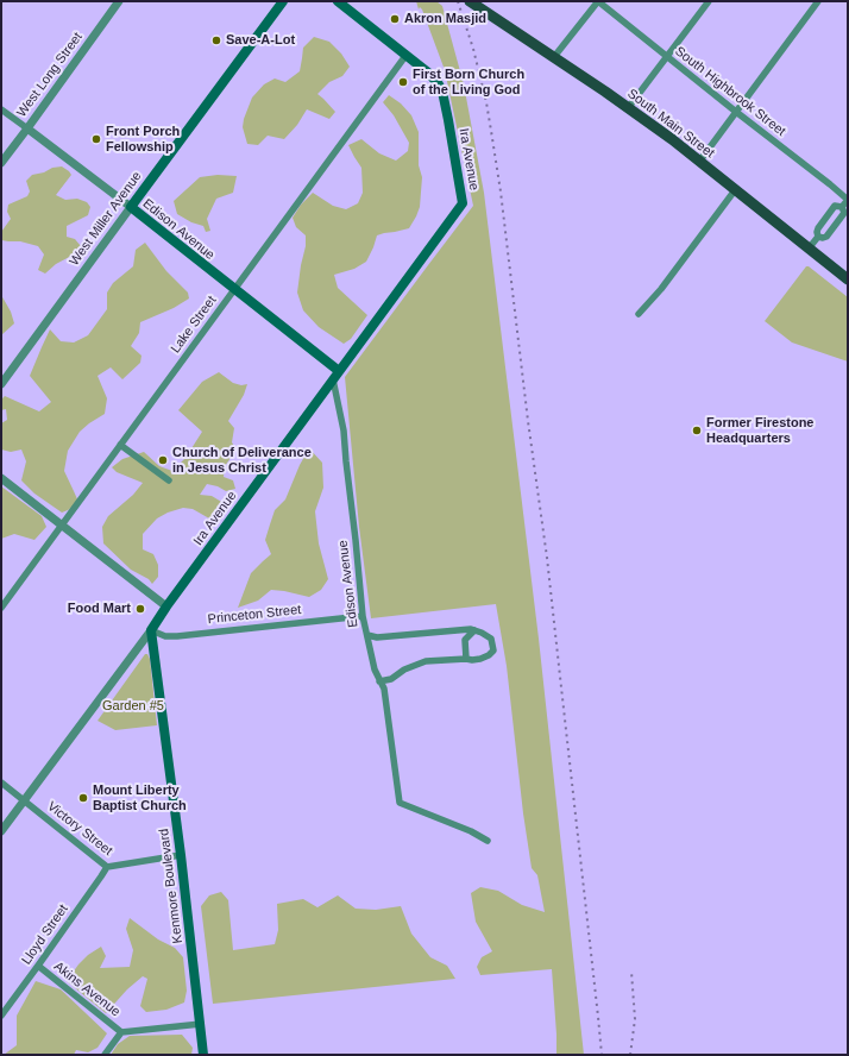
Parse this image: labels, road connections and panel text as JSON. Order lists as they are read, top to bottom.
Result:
{
  "streets": {
    "main road": [
      "South Main Street",
      "Ira Avenue",
      "West Miller Avenue",
      "Edison Avenue",
      "Kenmore Boulevard"
    ],
    "street": [
      "West Long Street",
      "South Highbrook Street",
      "Lake Street",
      "Princeton Street",
      "Victory Street",
      "Lloyd Street",
      "Akins Avenue"
    ]
  },
  "crossings": [
    ["West Long Street", "Edison Avenue"],
    ["Ira Avenue", "Edison Avenue"],
    ["Ira Avenue", "Lake Street"],
    ["Ira Avenue", "Princeton Street"],
    ["Ira Avenue", "Victory Street"],
    ["Ira Avenue", "Kenmore Boulevard"],
    ["West Miller Avenue", "Edison Avenue"],
    ["Edison Avenue", "Lake Street"],
    ["Edison Avenue", "Princeton Street"],
    ["Princeton Street", "Kenmore Boulevard"],
    ["Victory Street", "Kenmore Boulevard"],
    ["Victory Street", "Lloyd Street"],
    ["Lloyd Street", "Akins Avenue"]
  ],
  "parks": ["Garden #5"],
  "places": [
    "Akron Masjid",
    "Save-A-Lot",
    "First Born Church of the Living God",
    "Front Porch Fellowship",
    "Former Firestone Headquarters",
    "Church of Deliverance in Jesus Christ",
    "Food Mart",
    "Mount Liberty Baptist Church"
  ]
}
